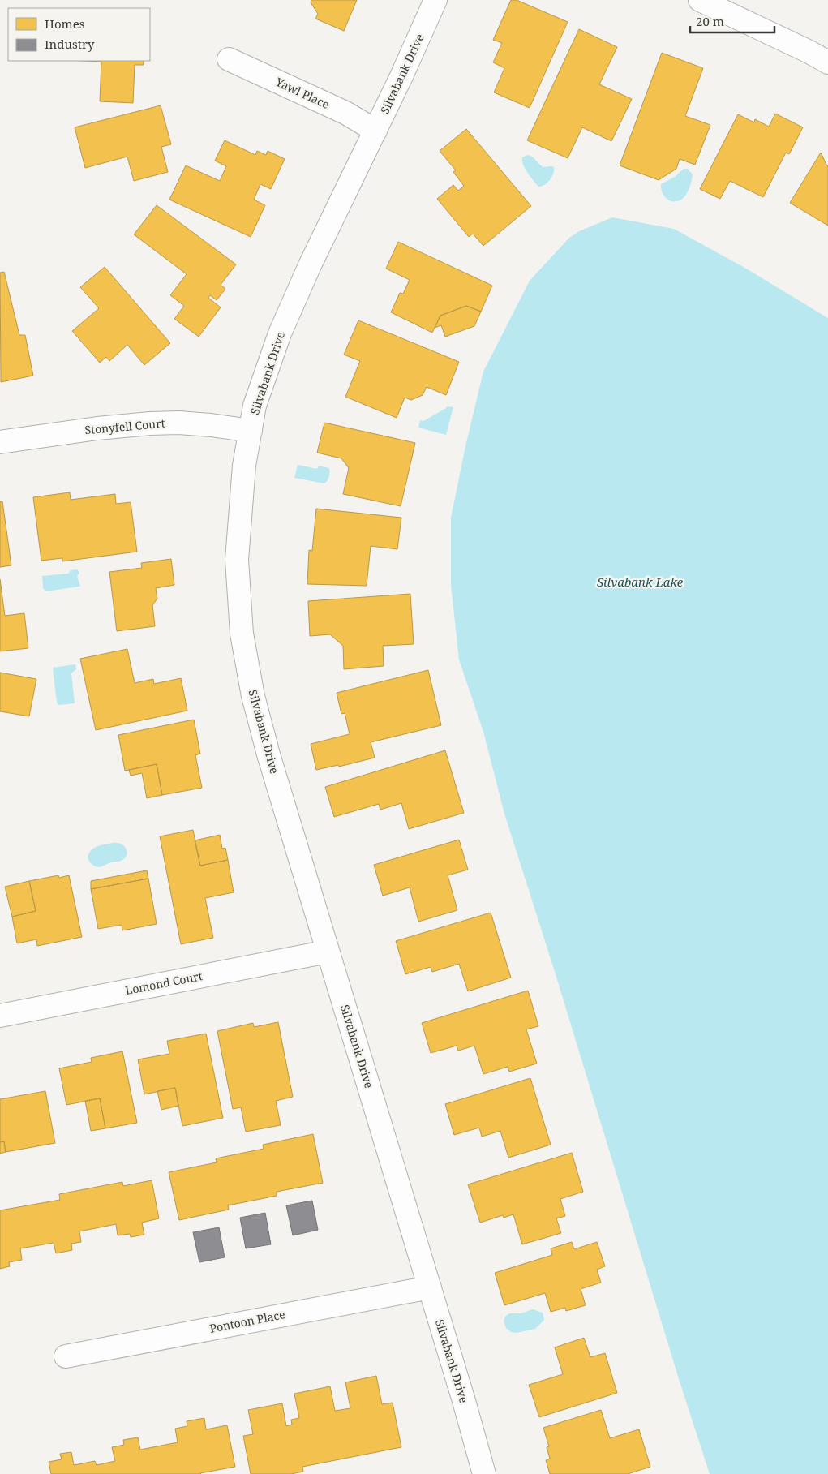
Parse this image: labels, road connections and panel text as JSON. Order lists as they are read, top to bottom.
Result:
{
  "streets": {
    "street": [
      "Silvabank Drive",
      "Yawl Place",
      "Stonyfell Court",
      "Lomond Court",
      "Pontoon Place"
    ]
  },
  "crossings": [
    ["Silvabank Drive", "Yawl Place"],
    ["Silvabank Drive", "Stonyfell Court"],
    ["Silvabank Drive", "Lomond Court"],
    ["Silvabank Drive", "Pontoon Place"]
  ],
  "water": ["Silvabank Lake"],
  "legend": ["Homes", "Industry"],
  "scale_bar": "20 m"
}
